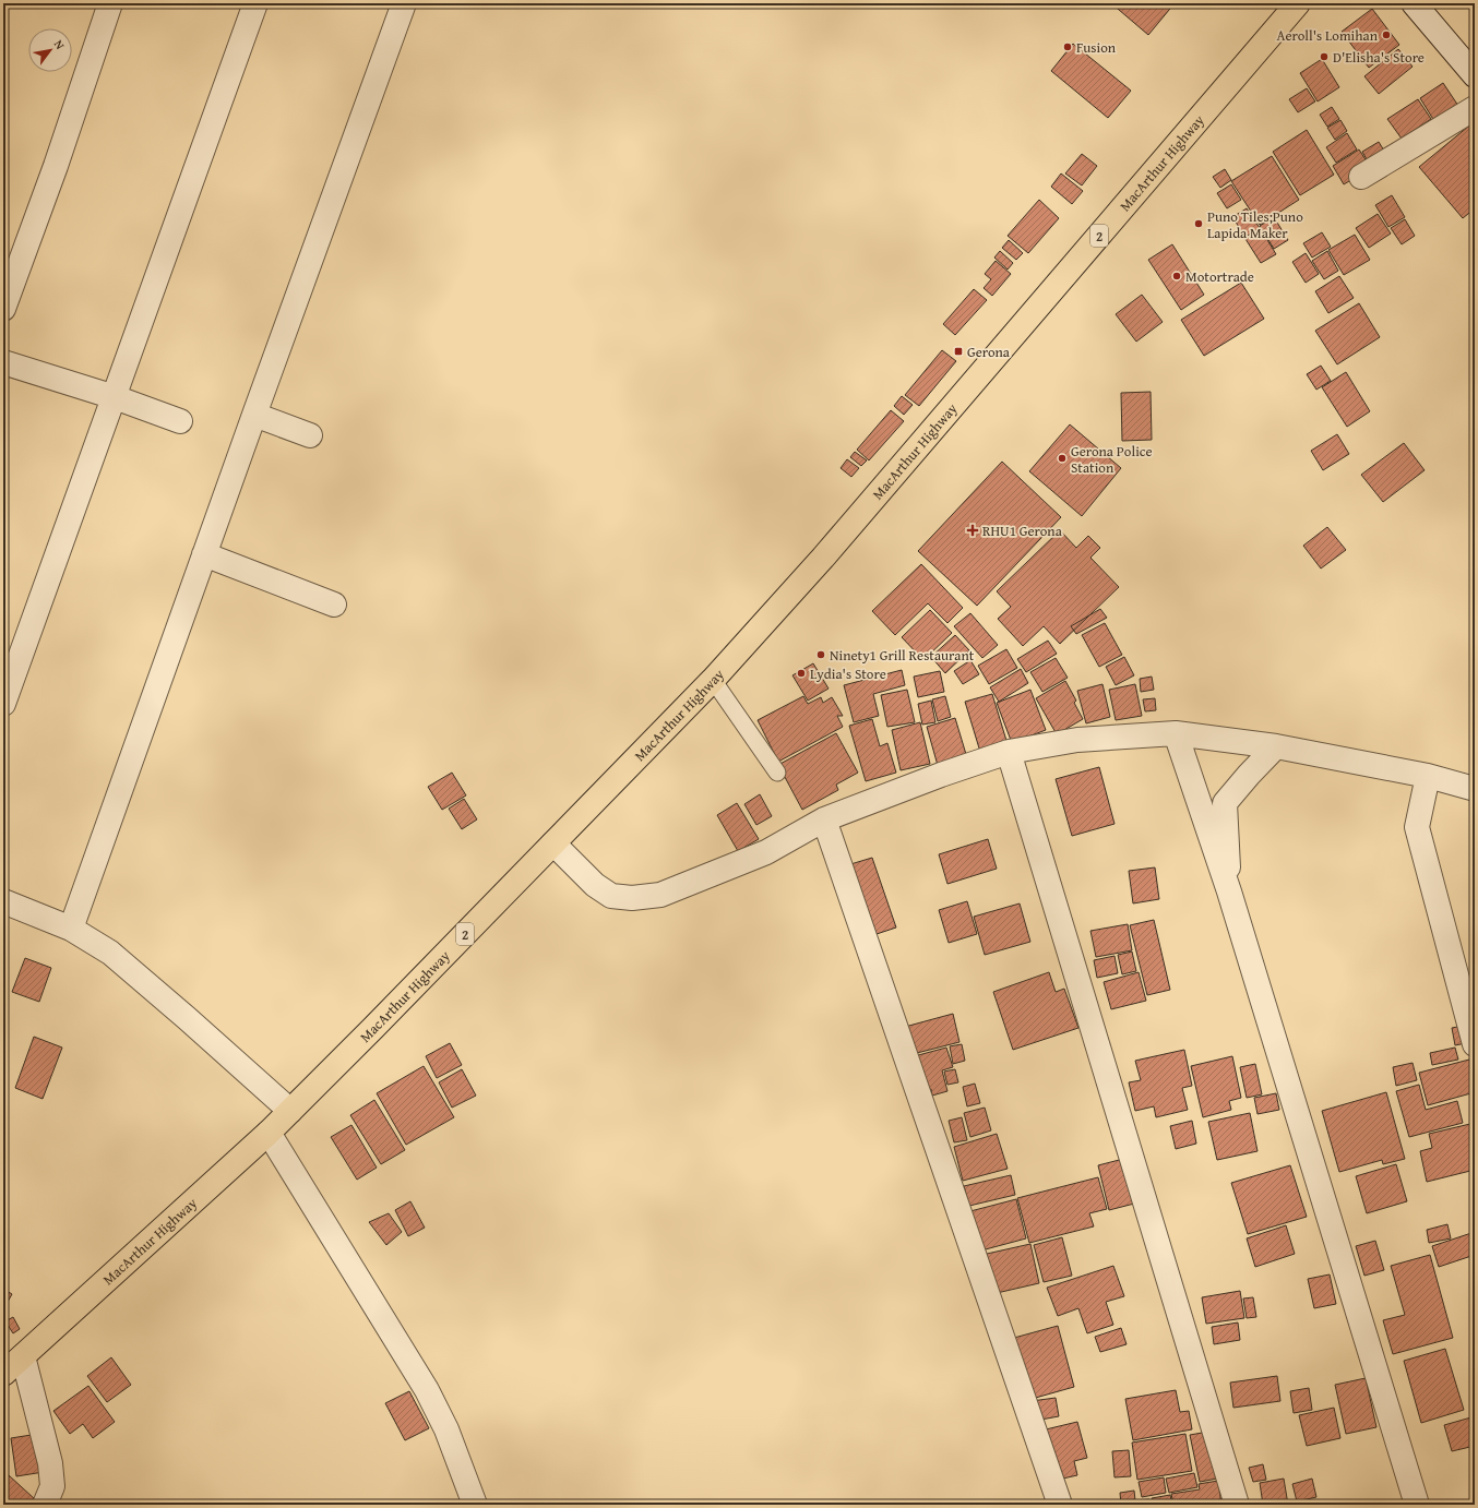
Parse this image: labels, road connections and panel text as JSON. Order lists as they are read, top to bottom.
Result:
{
  "streets": {
    "highway": ["MacArthur Highway", "2"]
  },
  "places": {
    "other": [
      "Aeroll's Lomihan",
      "Fusion",
      "D'Elisha's Store",
      "Puno Tiles;Puno Lapida Maker",
      "Motortrade",
      "Gerona Police Station",
      "Ninety1 Grill Restaurant",
      "Lydia's Store"
    ],
    "transit": ["Gerona"],
    "health": ["RHU1 Gerona"]
  },
  "north": "top right"
}
